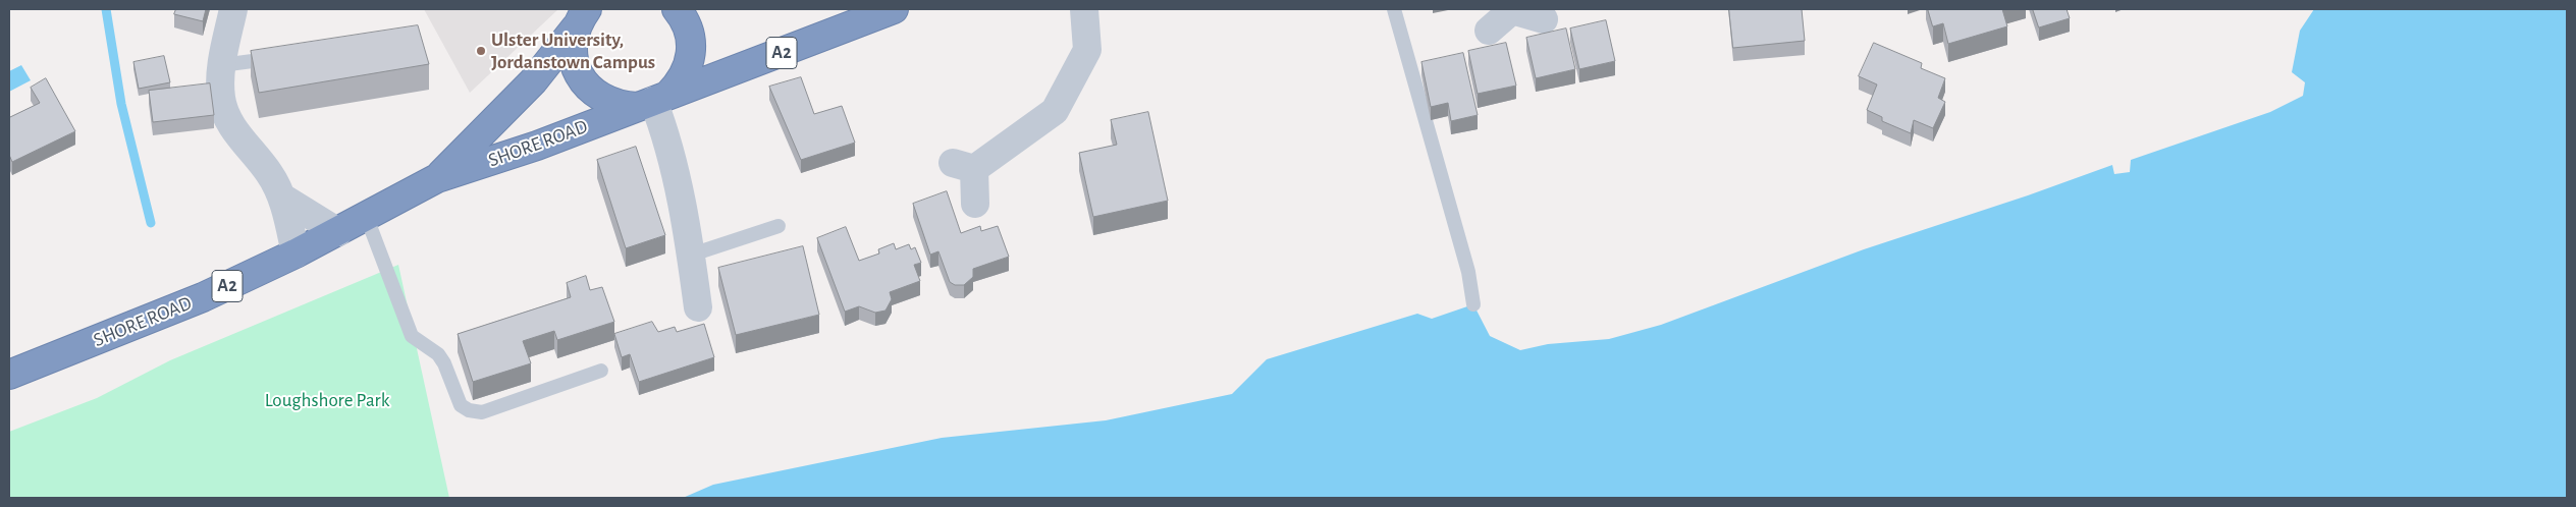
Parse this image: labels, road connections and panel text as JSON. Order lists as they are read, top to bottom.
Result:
{
  "streets": {
    "highway": ["A2", "SHORE ROAD"]
  },
  "crossings": [
    ["A2", "SHORE ROAD"]
  ],
  "parks": ["Loughshore Park"],
  "places": ["Ulster University, Jordanstown Campus"]
}
